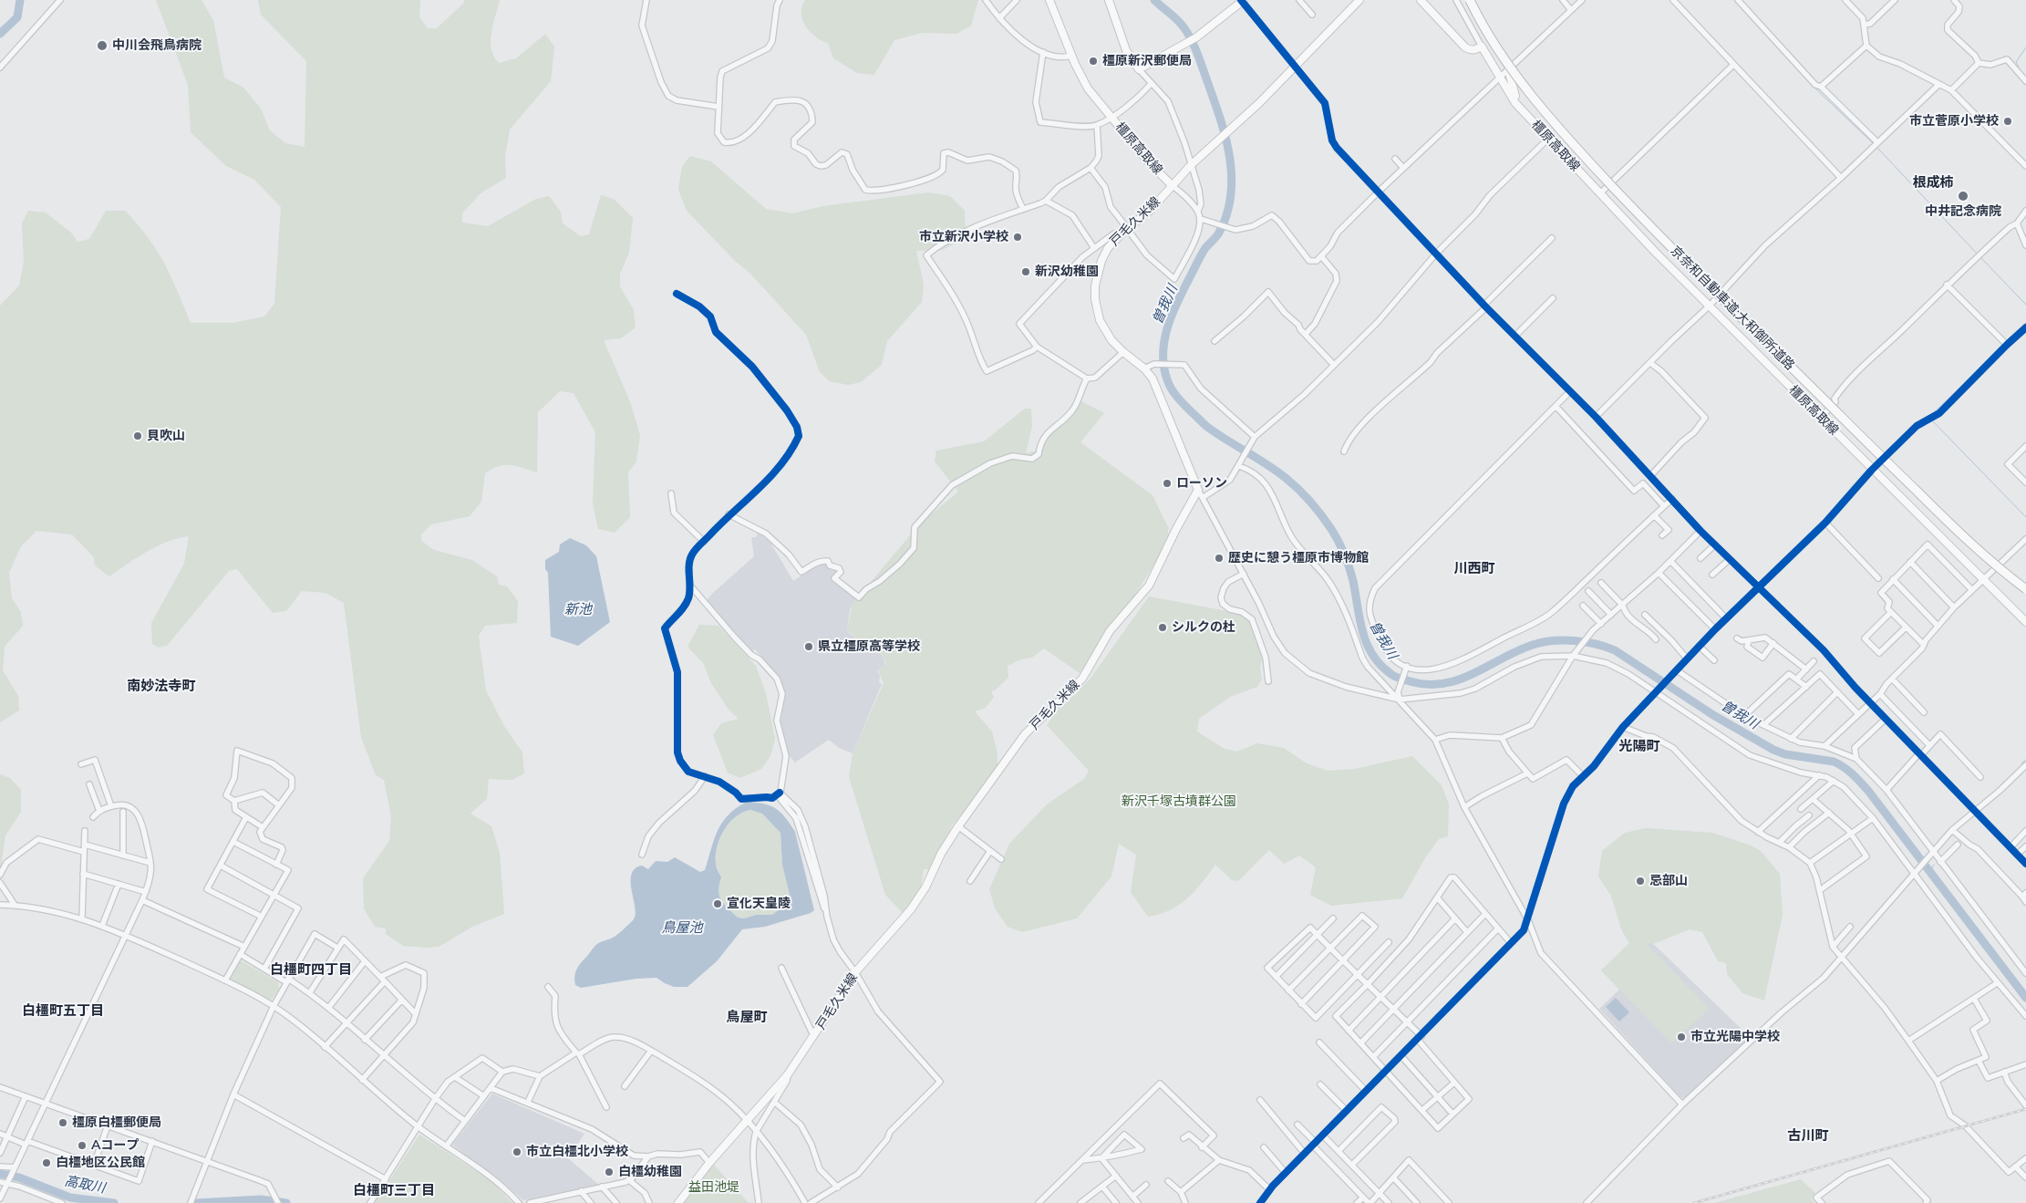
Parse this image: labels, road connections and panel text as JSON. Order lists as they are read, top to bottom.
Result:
{
  "streets": {
    "highway": ["京奈和自動車道;大和御所道路"],
    "main road": ["橿原高取線", "戸毛久米線"]
  },
  "crossings": [
    ["橿原高取線", "戸毛久米線"]
  ],
  "districts": [
    "根成柿",
    "川西町",
    "南妙法寺町",
    "光陽町",
    "白橿町四丁目",
    "白橿町五丁目",
    "鳥屋町",
    "古川町",
    "白橿町三丁目"
  ],
  "water": [
    "曽我川",
    "新池",
    "鳥屋池",
    "高取川"
  ],
  "parks": ["新沢千塚古墳群公園", "益田池堤"],
  "places": [
    "中川会飛鳥病院",
    "橿原新沢郵便局",
    "市立菅原小学校",
    "中井記念病院",
    "市立新沢小学校",
    "新沢幼稚園",
    "貝吹山",
    "ローソン",
    "歴史に憩う橿原市博物館",
    "シルクの杜",
    "県立橿原高等学校",
    "忌部山",
    "宣化天皇陵",
    "市立光陽中学校",
    "橿原白橿郵便局",
    "Aコープ",
    "市立白橿北小学校",
    "白橿地区公民館",
    "白橿幼稚園"
  ]
}
